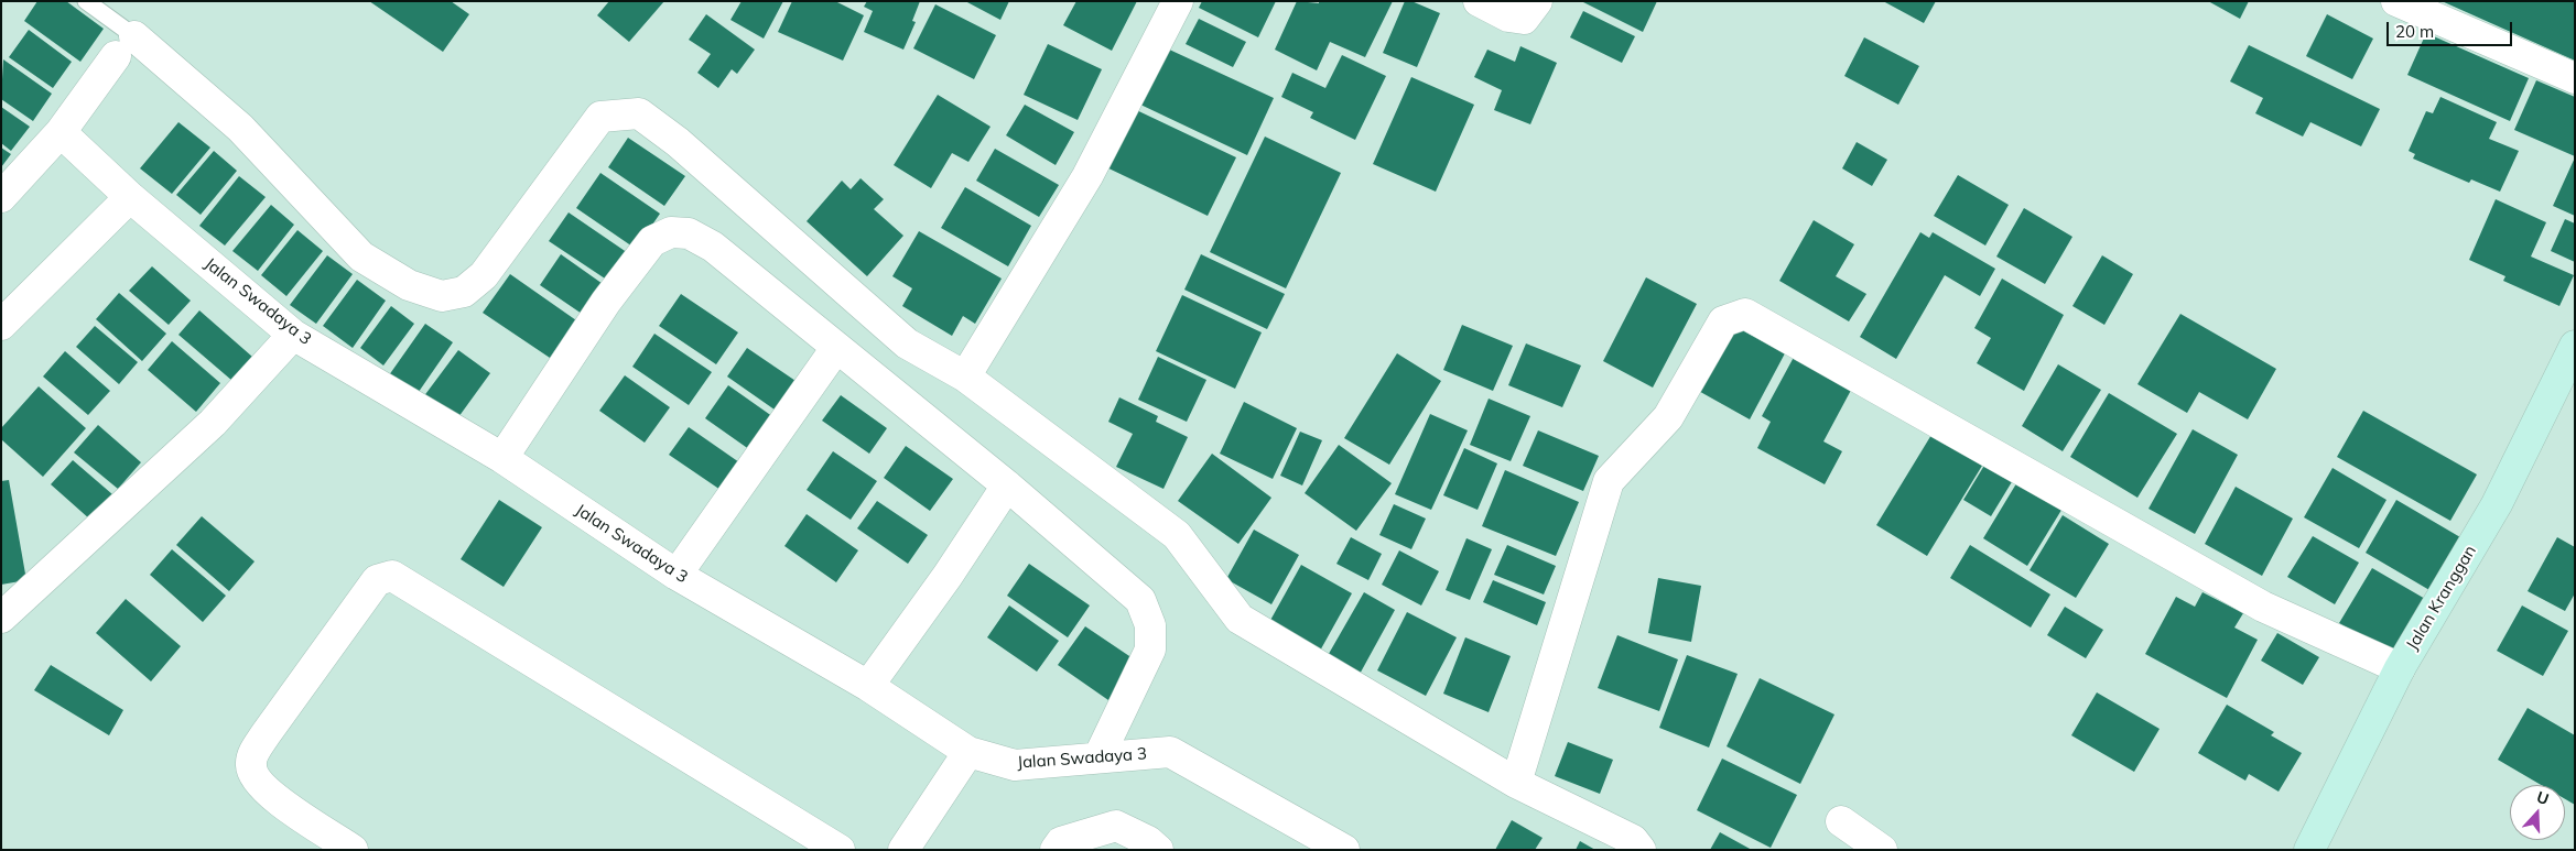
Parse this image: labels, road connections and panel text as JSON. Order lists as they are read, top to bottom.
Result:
{
  "streets": {
    "main road": ["Jalan Kranggan"],
    "street": ["Jalan Swadaya 3"]
  },
  "scale_bar": "20 m",
  "north": "top"
}
